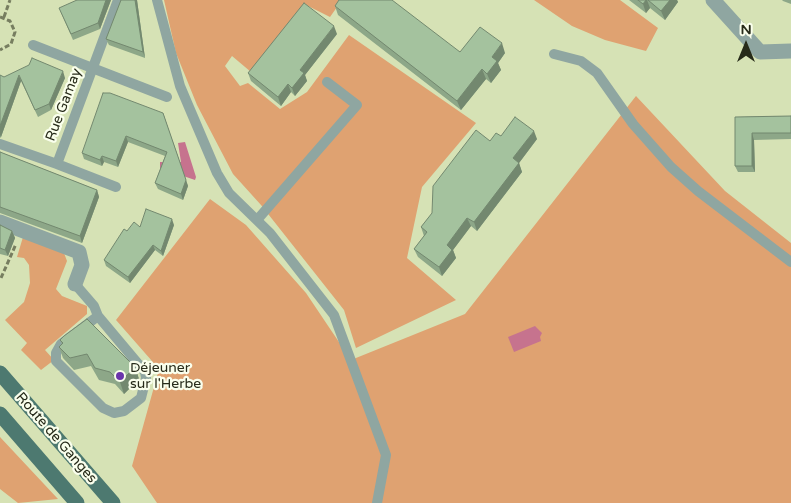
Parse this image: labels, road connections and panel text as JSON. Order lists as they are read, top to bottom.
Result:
{
  "streets": {
    "main road": ["Route de Ganges"],
    "lane": ["Rue Gamay"]
  },
  "places": ["Déjeuner sur l'Herbe"],
  "north": "top"
}
